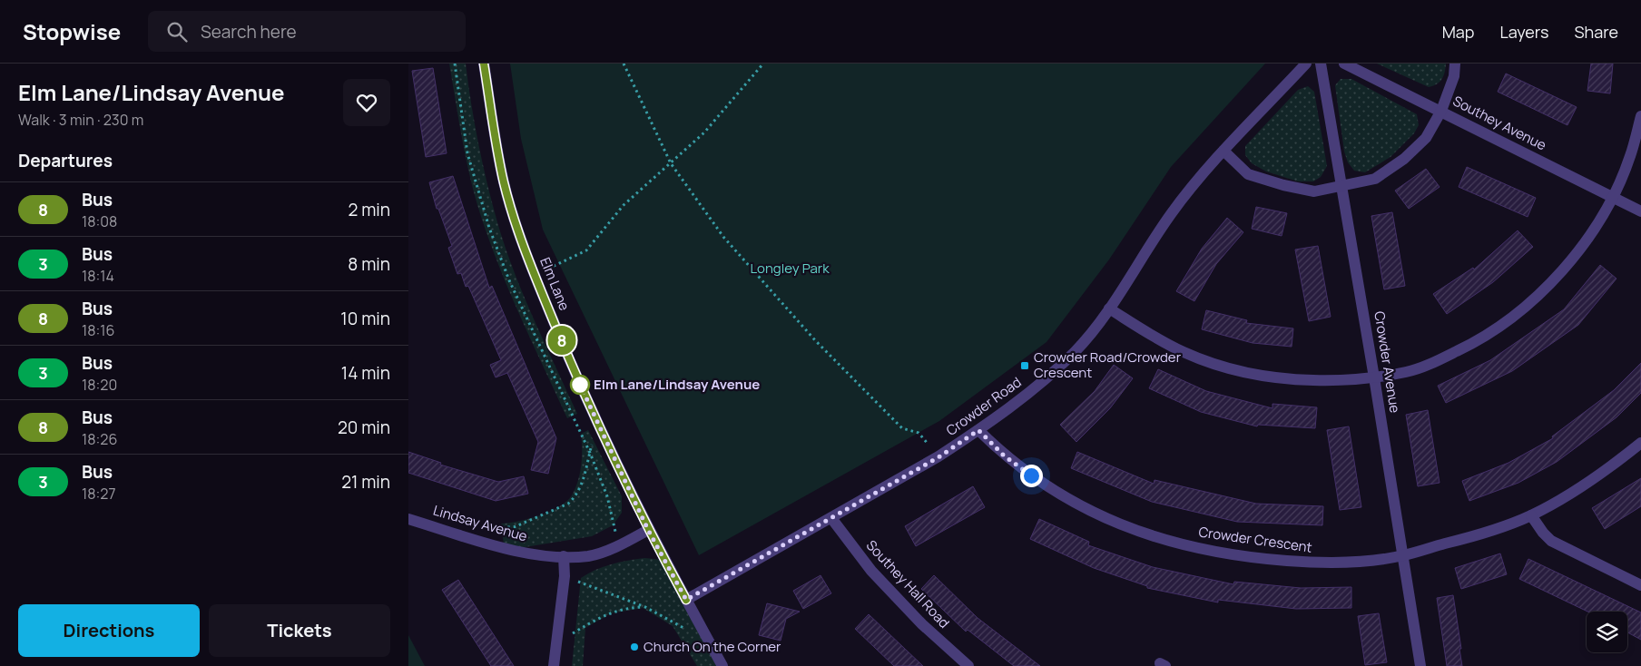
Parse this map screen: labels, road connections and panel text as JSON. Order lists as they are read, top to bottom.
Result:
{
  "streets": {
    "street": [
      "Southey Avenue",
      "Elm Lane",
      "Crowder Avenue",
      "Crowder Road",
      "Lindsay Avenue",
      "Crowder Crescent",
      "Southey Hall Road"
    ]
  },
  "crossings": [
    ["Elm Lane", "Crowder Road"],
    ["Elm Lane", "Lindsay Avenue"],
    ["Crowder Avenue", "Crowder Crescent"],
    ["Crowder Road", "Crowder Crescent"],
    ["Crowder Road", "Southey Hall Road"]
  ],
  "parks": ["Longley Park"],
  "places": {
    "transit": ["Crowder Road/Crowder Crescent"],
    "other": ["Elm Lane/Lindsay Avenue", "Church On the Corner"]
  },
  "lines": ["bus line 8"],
  "page": {
    "header": "Stopwise",
    "search": "Search here",
    "nav": ["Map", "Layers", "Share"],
    "heading": [
      ["Elm Lane/Lindsay Avenue", "Walk · 3 min · 230 m"],
      "Departures"
    ],
    "on_map": "8",
    "list": [
      {
        "mark": "8",
        "name": "Bus",
        "note": "18:08",
        "value": "2 min"
      },
      {
        "mark": "3",
        "name": "Bus",
        "note": "18:14",
        "value": "8 min"
      },
      {
        "mark": "8",
        "name": "Bus",
        "note": "18:16",
        "value": "10 min"
      },
      {
        "mark": "3",
        "name": "Bus",
        "note": "18:20",
        "value": "14 min"
      },
      {
        "mark": "8",
        "name": "Bus",
        "note": "18:26",
        "value": "20 min"
      },
      {
        "mark": "3",
        "name": "Bus",
        "note": "18:27",
        "value": "21 min"
      }
    ],
    "buttons": ["Directions", "Tickets"]
  }
}
